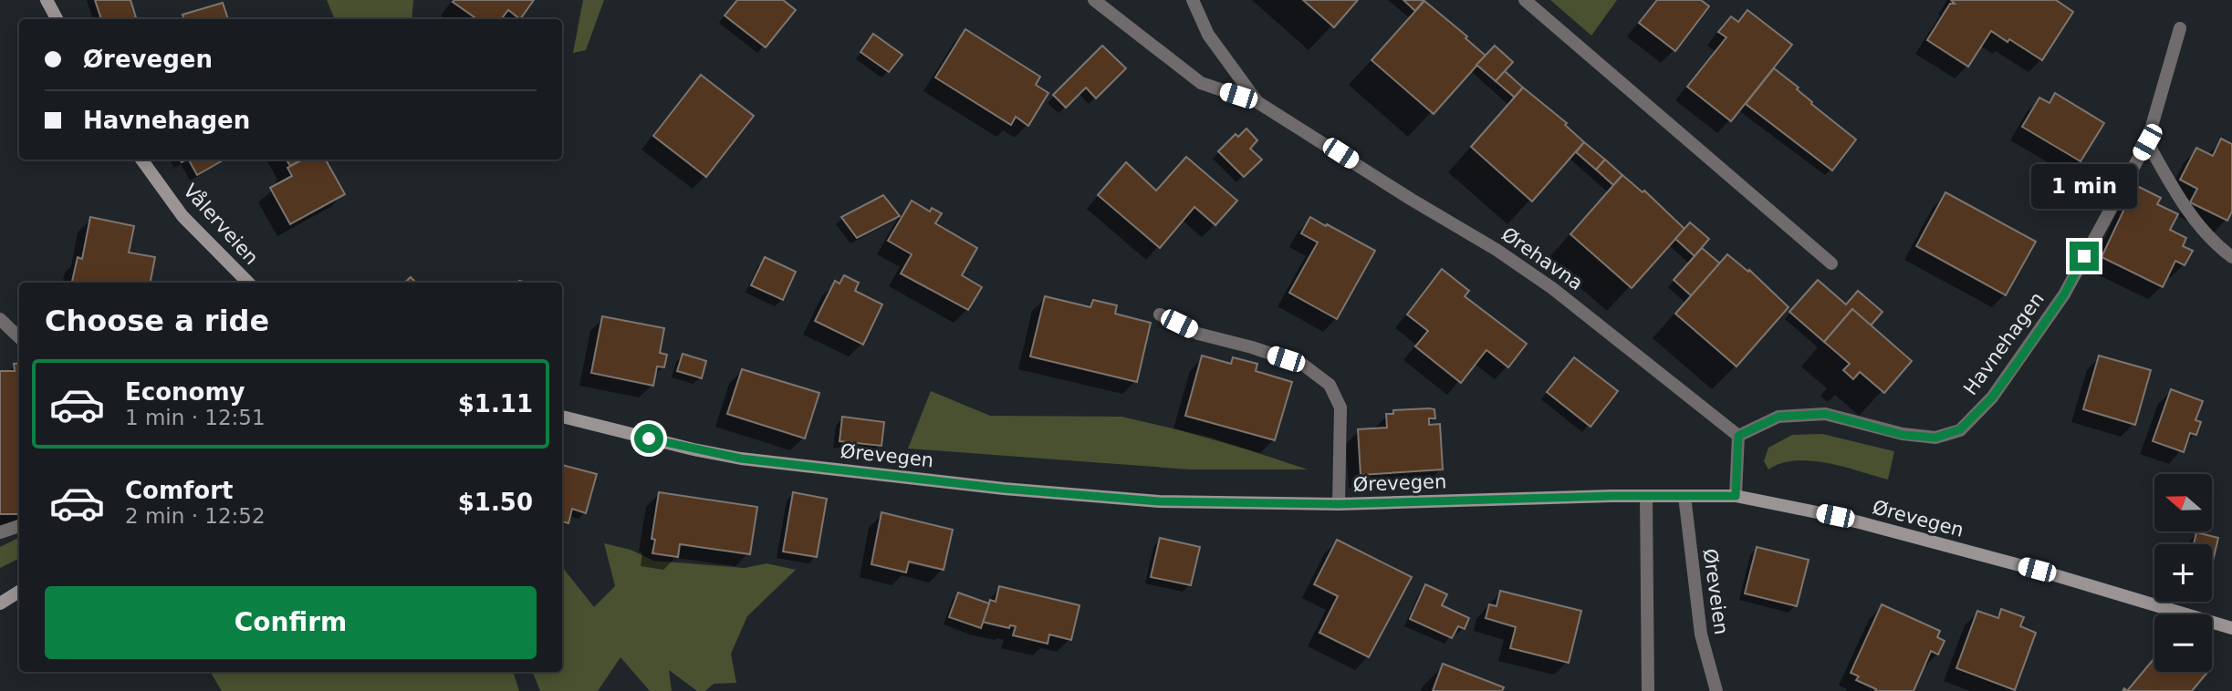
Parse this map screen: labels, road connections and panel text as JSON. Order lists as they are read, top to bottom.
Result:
{
  "streets": {
    "street": [
      "Vålerveien",
      "Ørehavna",
      "Havnehagen",
      "Ørevegen",
      "Øreveien"
    ]
  },
  "crossings": [
    ["Ørehavna", "Havnehagen"],
    ["Ørevegen", "Øreveien"]
  ],
  "north": "left",
  "page": {
    "banner": ["Ørevegen", "Havnehagen"],
    "bubble": "1 min",
    "heading": "Choose a ride",
    "list": [
      {
        "name": "Economy",
        "note": "1 min · 12:51",
        "value": "$1.11"
      },
      {
        "name": "Comfort",
        "note": "2 min · 12:52",
        "value": "$1.50"
      }
    ],
    "map_buttons": ["+", "−"],
    "buttons": "Confirm"
  }
}
